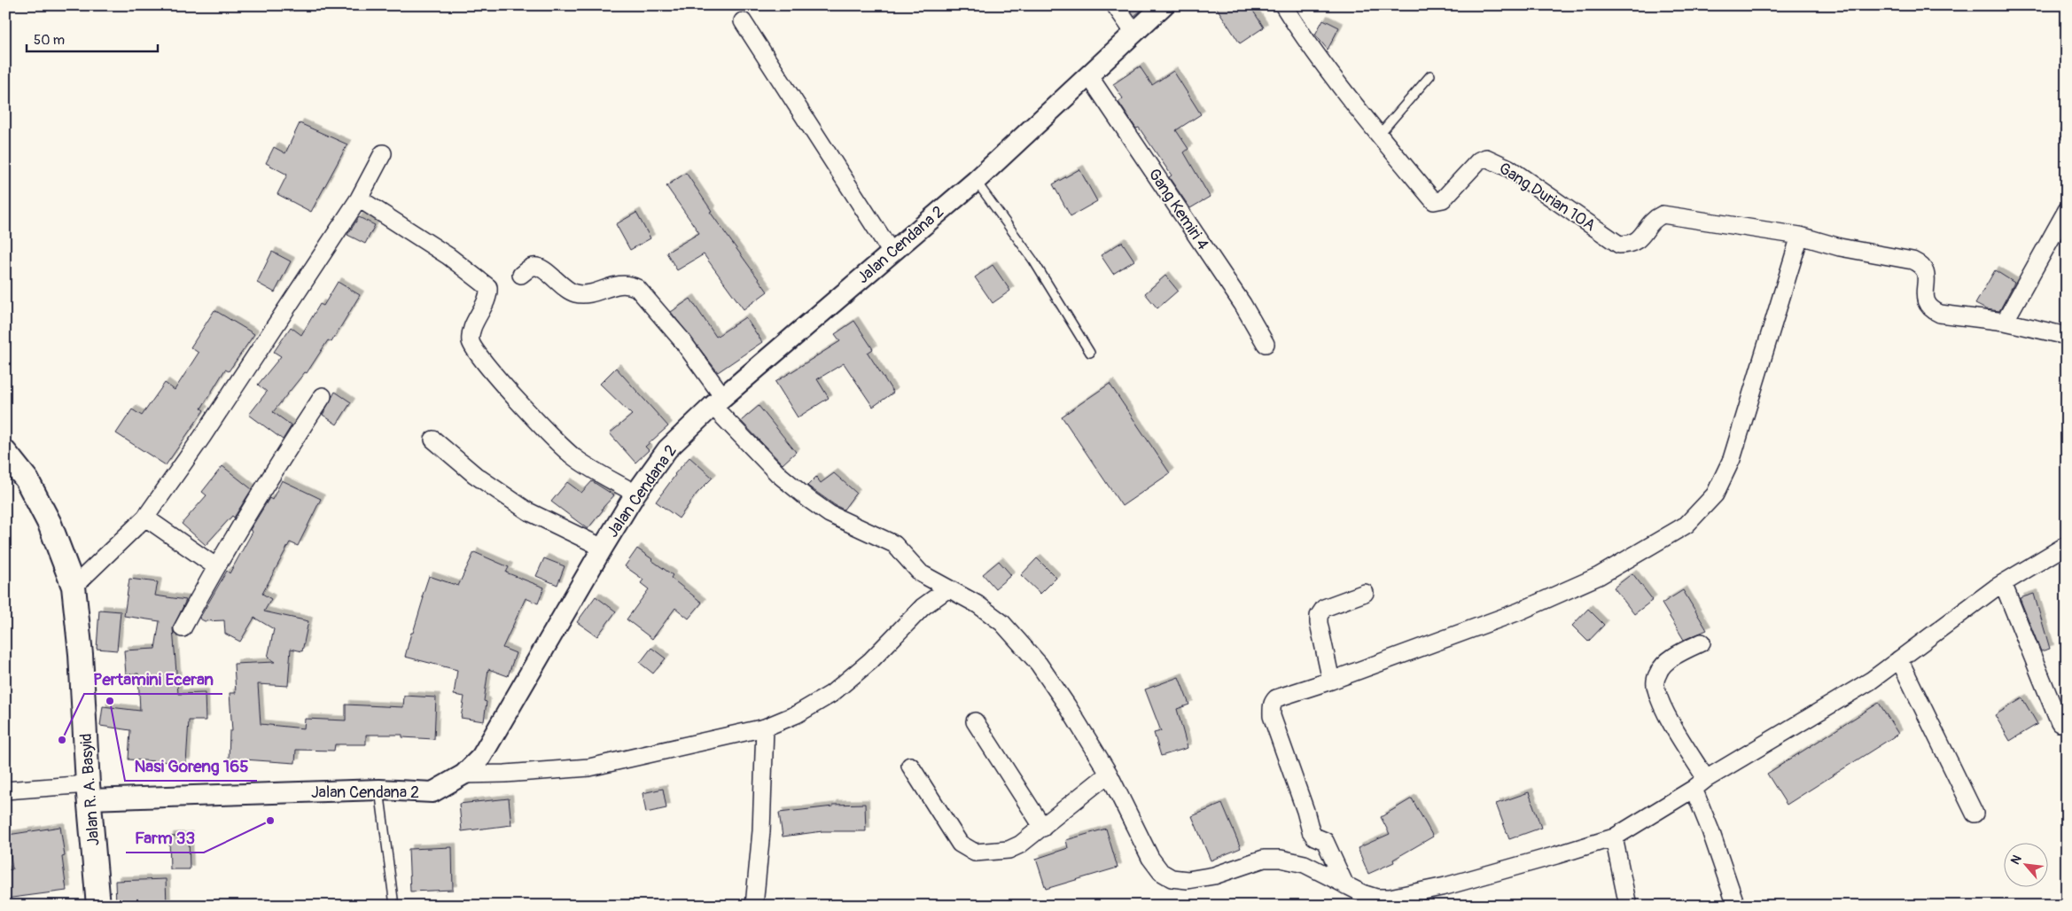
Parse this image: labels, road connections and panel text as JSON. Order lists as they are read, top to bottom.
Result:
{
  "streets": {
    "main road": ["Jalan R. A. Basyid"],
    "street": ["Gang Durian 10A", "Gang Kemiri 4", "Jalan Cendana 2"]
  },
  "crossings": [
    ["Gang Kemiri 4", "Jalan Cendana 2"],
    ["Jalan Cendana 2", "Jalan R. A. Basyid"]
  ],
  "places": ["Nasi Goreng 165", "Pertamini Eceran", "Farm 33"],
  "scale_bar": "50 m",
  "north": "top left"
}
